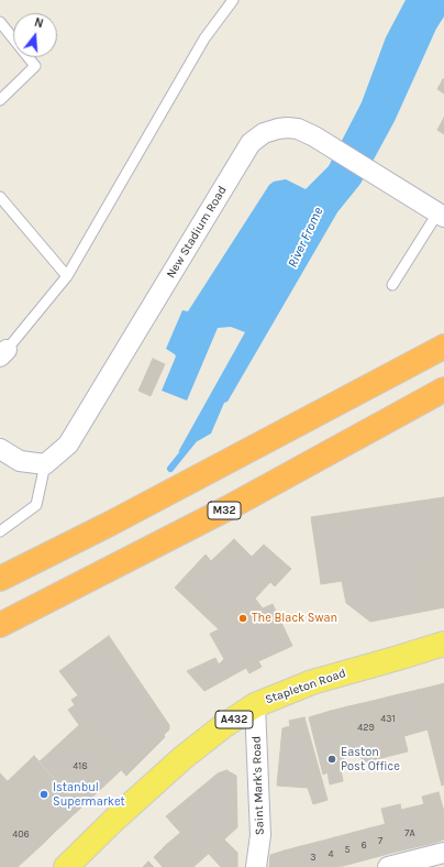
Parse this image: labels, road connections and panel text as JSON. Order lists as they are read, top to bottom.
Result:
{
  "streets": {
    "highway": ["M32"],
    "main road": ["Stapleton Road", "A432"],
    "street": ["New Stadium Road", "Saint Mark's Road"]
  },
  "crossings": [
    ["Stapleton Road", "Saint Mark's Road"]
  ],
  "water": ["River Frome"],
  "places": ["The Black Swan", "Easton Post Office", "Istanbul Supermarket"],
  "house_numbers": [
    "431",
    "429",
    "418",
    "7A",
    "406",
    "7",
    "6",
    "5",
    "4",
    "3"
  ],
  "north": "top"
}
